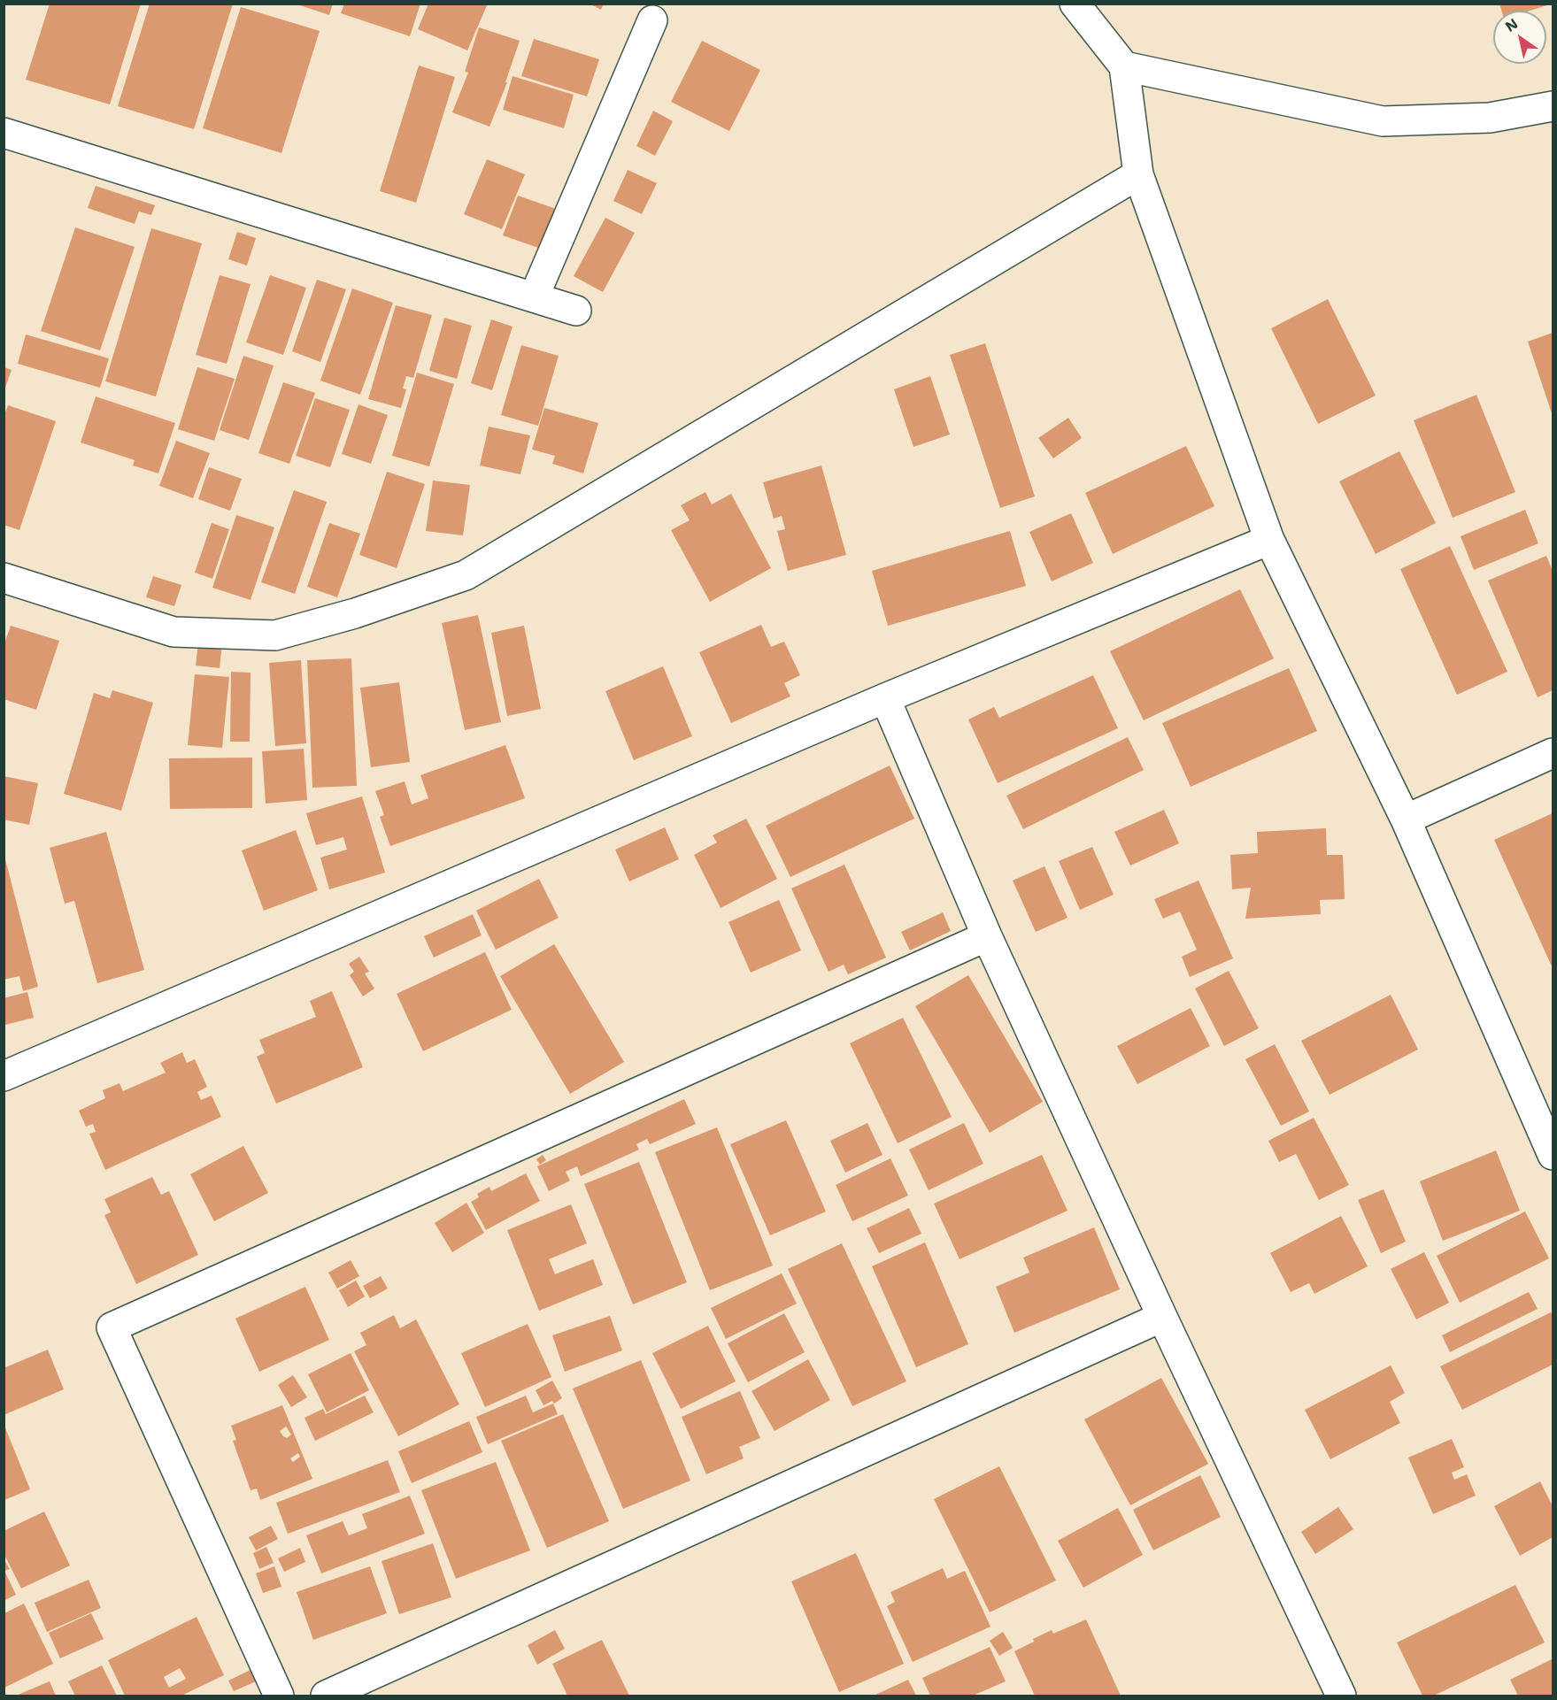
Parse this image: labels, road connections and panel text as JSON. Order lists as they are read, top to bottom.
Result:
{
  "north": "top left"
}
